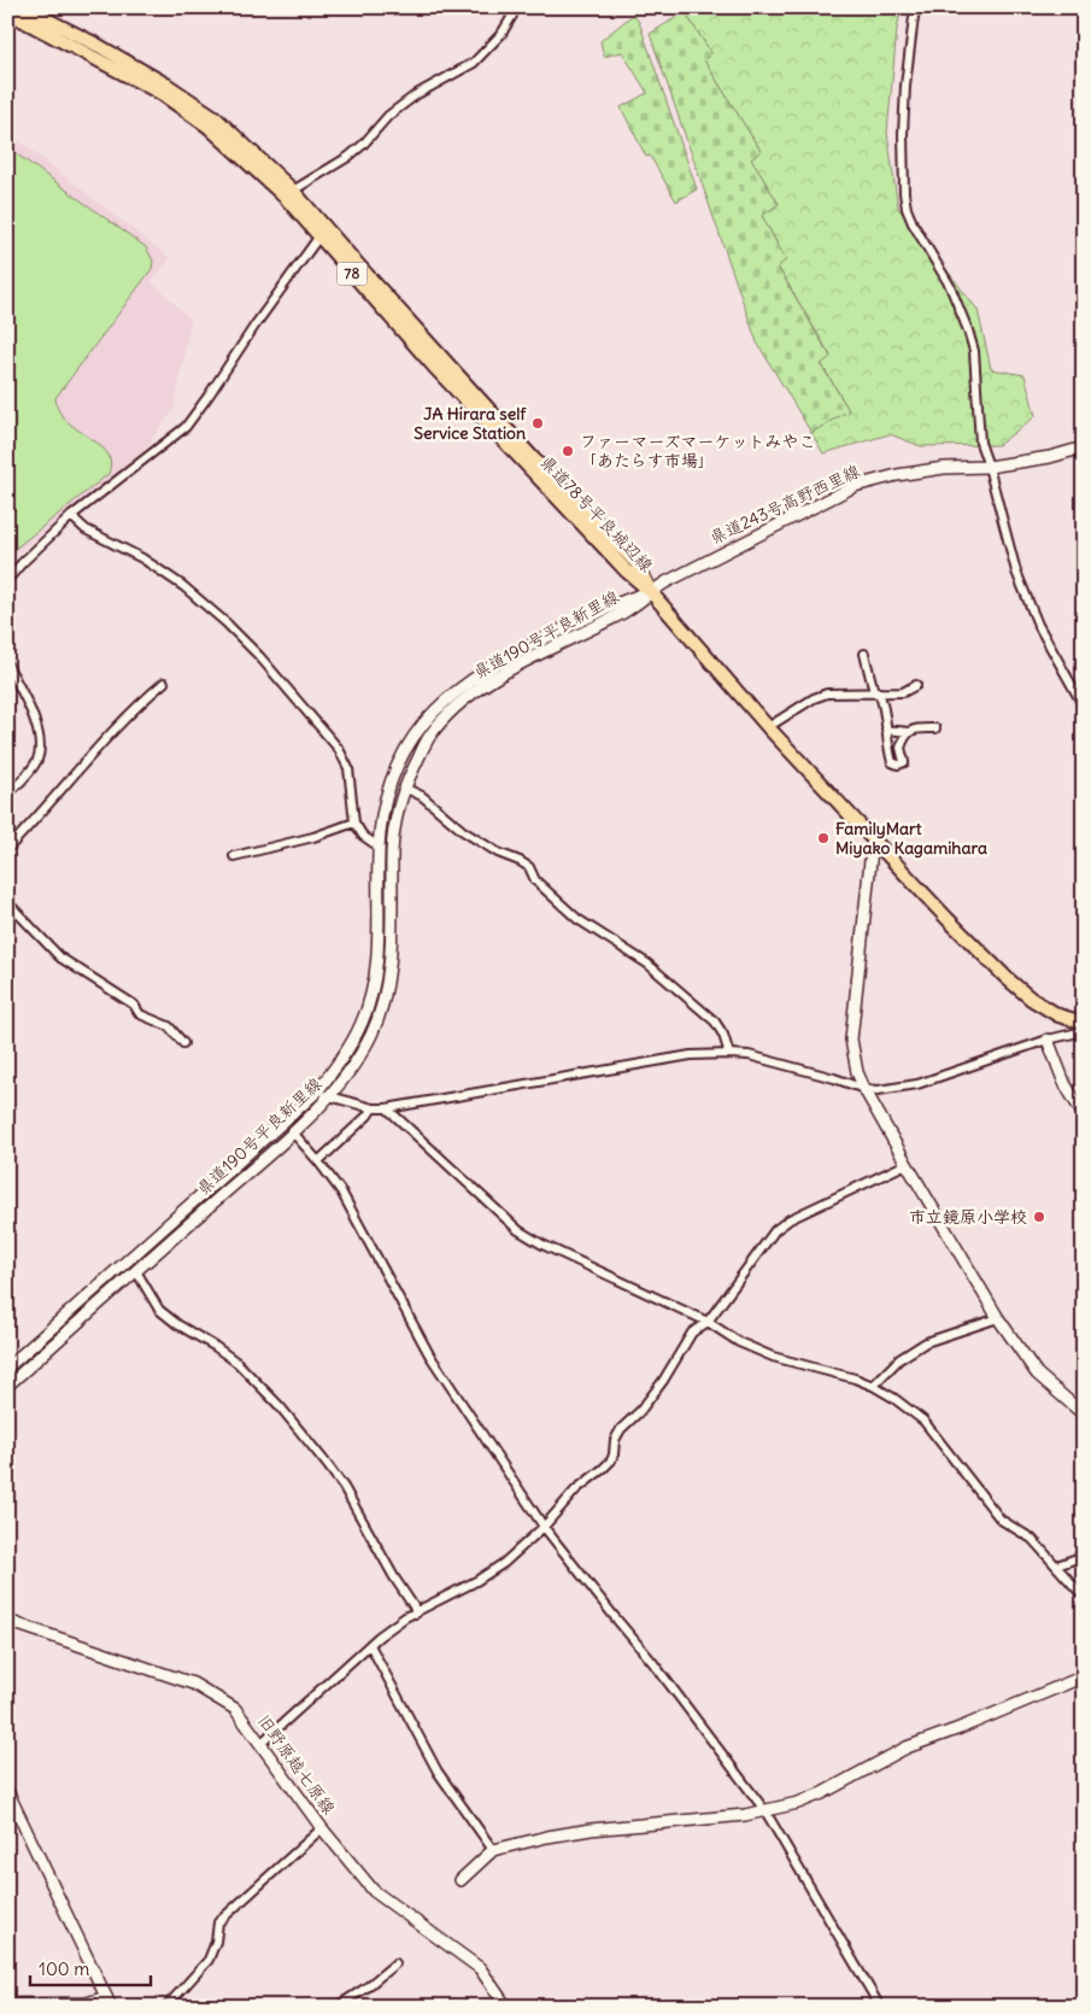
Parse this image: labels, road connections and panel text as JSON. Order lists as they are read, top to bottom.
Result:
{
  "streets": {
    "main road": [
      "78",
      "県道243号高野西里線",
      "県道78号平良城辺線",
      "県道190号平良新里線",
      "旧野原越七原線"
    ]
  },
  "crossings": [
    ["県道243号高野西里線", "県道78号平良城辺線"],
    ["県道243号高野西里線", "県道190号平良新里線"],
    ["県道78号平良城辺線", "県道190号平良新里線"]
  ],
  "places": [
    "JA Hirara self Service Station",
    "ファーマーズマーケットみやこ 「あたらす市場」",
    "FamilyMart Miyako Kagamihara",
    "市立鏡原小学校"
  ],
  "scale_bar": "100 m"
}
